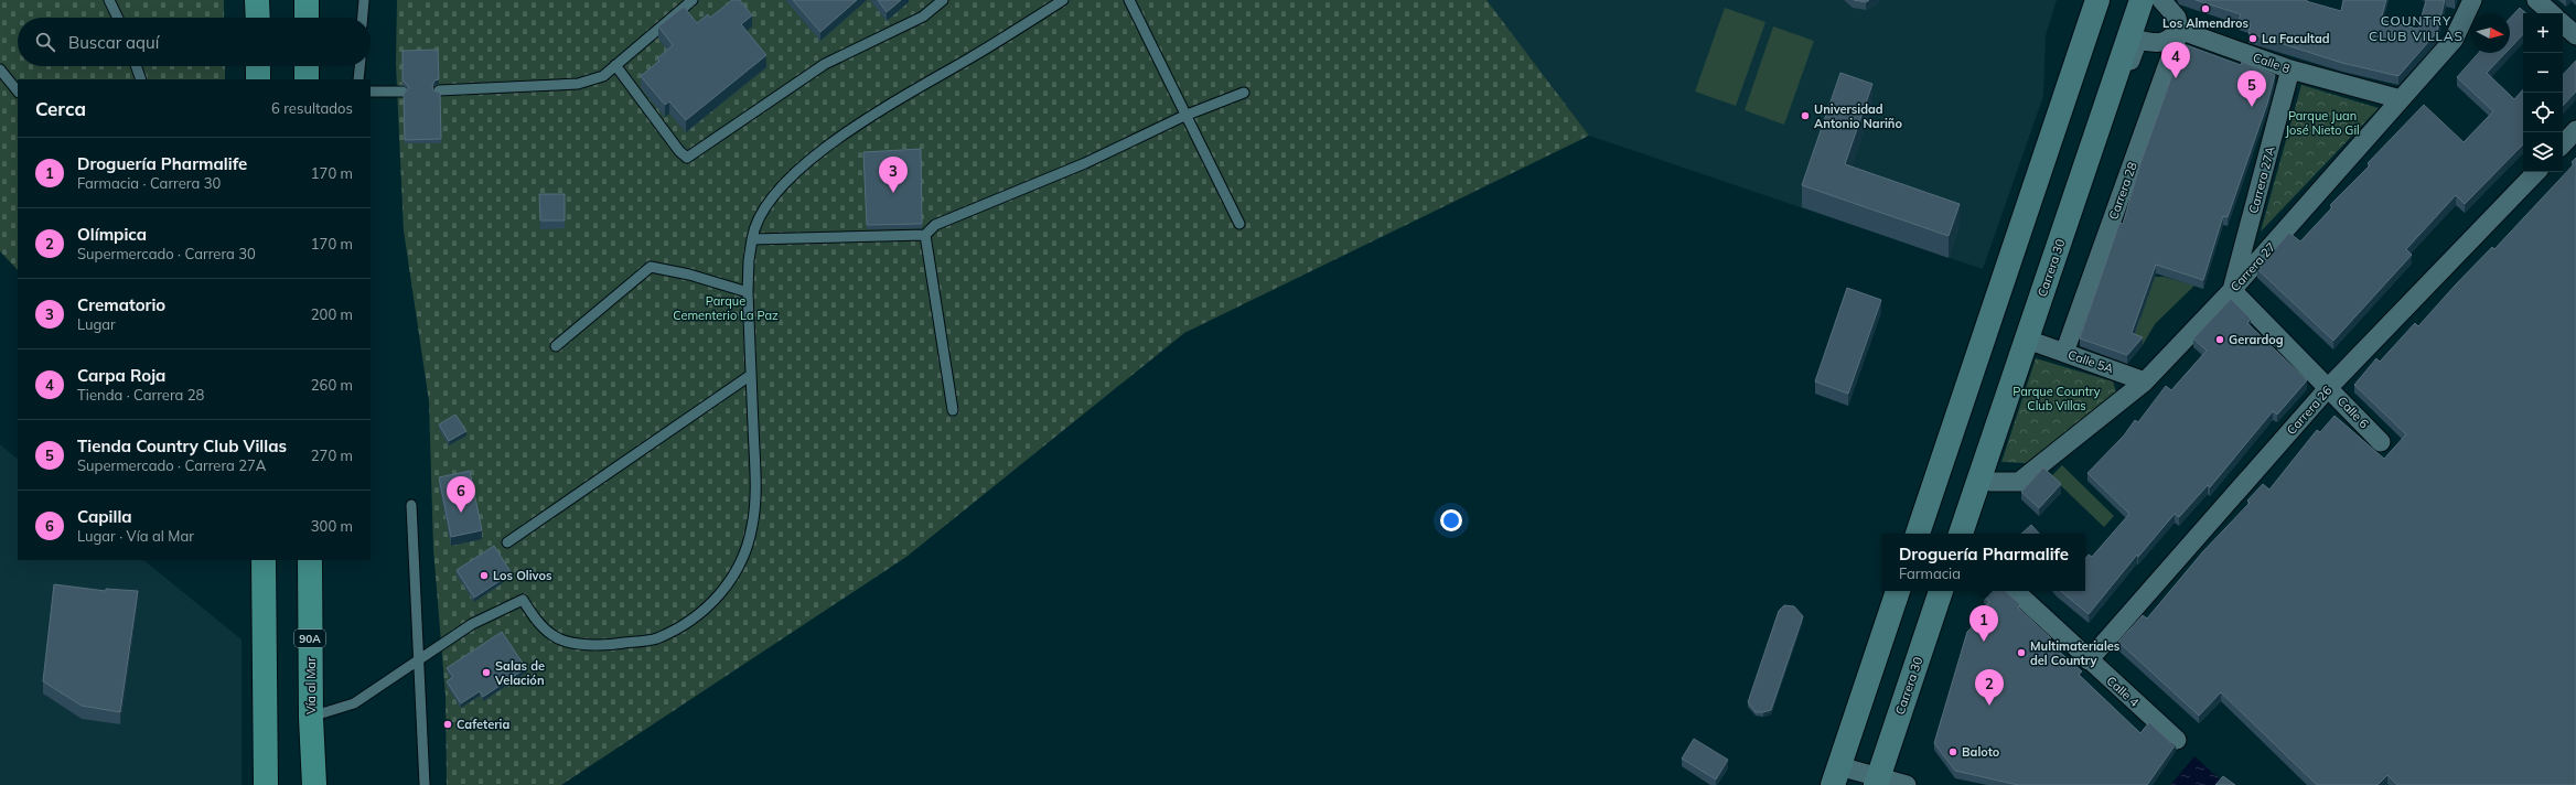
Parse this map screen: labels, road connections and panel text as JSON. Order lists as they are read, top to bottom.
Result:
{
  "streets": {
    "highway": ["90A", "Vía al Mar"],
    "main road": ["Carrera 30"],
    "street": [
      "Calle 8",
      "Carrera 27A",
      "Carrera 28",
      "Carrera 27",
      "Calle 5A",
      "Carrera 26",
      "Calle 6",
      "Calle 4"
    ]
  },
  "crossings": [
    ["Calle 8", "Carrera 27A"],
    ["Calle 8", "Carrera 28"],
    ["Calle 8", "Carrera 27"],
    ["Carrera 27A", "Carrera 27"],
    ["Carrera 27A", "Calle 6"],
    ["Carrera 28", "Calle 5A"],
    ["Carrera 27", "Calle 5A"],
    ["Carrera 27", "Calle 6"],
    ["Carrera 26", "Calle 6"],
    ["Carrera 26", "Calle 4"]
  ],
  "districts": ["COUNTRY CLUB VILLAS"],
  "parks": ["Parque Juan José Nieto Gil", "Parque Cementerio La Paz", "Parque Country Club Villas"],
  "places": [
    "Los Almendros",
    "La Facultad",
    "Universidad Antonio Nariño",
    "Gerardog",
    "Los Olivos",
    "Multimateriales del Country",
    "Salas de Velación",
    "Cafeteria",
    "Baloto"
  ],
  "north": "right",
  "page": {
    "map_buttons": ["+", "−"],
    "search": "Buscar aquí",
    "pins": [
      "4",
      "5",
      "3",
      "6",
      "1",
      "2"
    ],
    "heading": ["Cerca", "6 resultados"],
    "list": [
      {
        "mark": "1",
        "name": "Droguería Pharmalife",
        "note": "Farmacia · Carrera 30",
        "value": "170 m"
      },
      {
        "mark": "2",
        "name": "Olímpica",
        "note": "Supermercado · Carrera 30",
        "value": "170 m"
      },
      {
        "mark": "3",
        "name": "Crematorio",
        "note": "Lugar",
        "value": "200 m"
      },
      {
        "mark": "4",
        "name": "Carpa Roja",
        "note": "Tienda · Carrera 28",
        "value": "260 m"
      },
      {
        "mark": "5",
        "name": "Tienda Country Club Villas",
        "note": "Supermercado · Carrera 27A",
        "value": "270 m"
      },
      {
        "mark": "6",
        "name": "Capilla",
        "note": "Lugar · Vía al Mar",
        "value": "300 m"
      }
    ],
    "popup": ["Droguería Pharmalife", "Farmacia"]
  }
}
